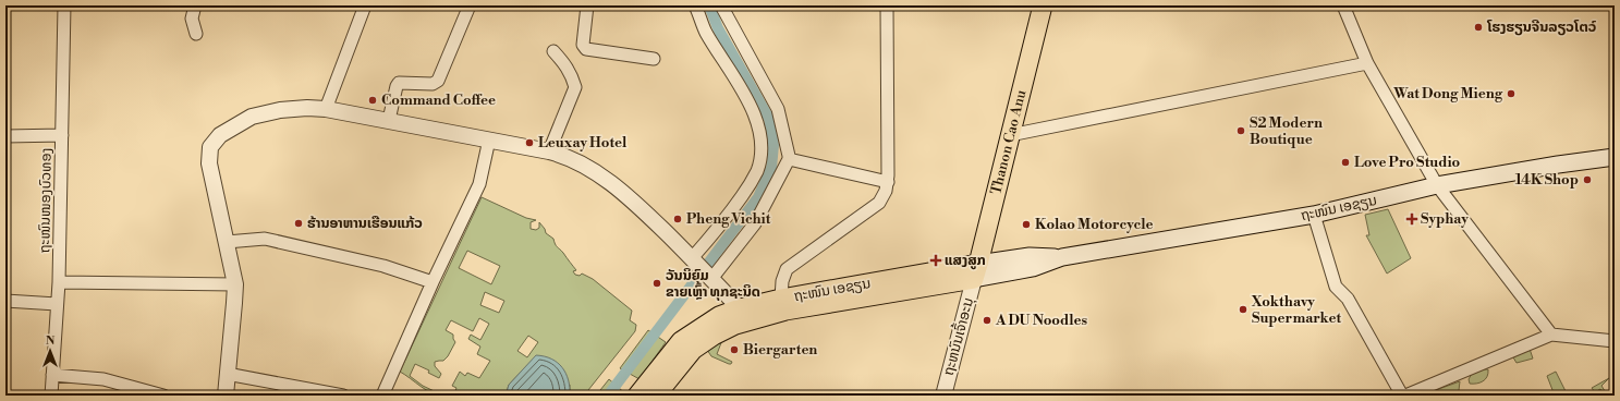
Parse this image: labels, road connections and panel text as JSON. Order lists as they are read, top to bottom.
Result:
{
  "streets": {
    "main road": ["Thanon Cao Anu", "ຖະໜົນ ເອຊຽນ"],
    "street": ["ຖະໜົນໜອງບົວທອງ", "ຖະຫນົນເຈົ້າອະນຸ"]
  },
  "crossings": [
    ["Thanon Cao Anu", "ຖະໜົນ ເອຊຽນ"],
    ["Thanon Cao Anu", "ຖະຫນົນເຈົ້າອະນຸ"],
    ["ຖະໜົນ ເອຊຽນ", "ຖະຫນົນເຈົ້າອະນຸ"]
  ],
  "places": {
    "other": [
      "ໂຮງຮຽນຈີນລຽວໂຕວ໌",
      "Wat Dong Mieng",
      "Command Coffee",
      "S2 Modern Boutique",
      "Leuxay Hotel",
      "Love Pro Studio",
      "14K Shop",
      "Pheng Vichit",
      "ຮ້ານອາຫານເຮືອນແກ້ວ",
      "Kolao Motorcycle",
      "ວັນນິຍົມ ຂາຍເຫຼົ້າ ທຸກຊະນິດ",
      "Xokthavy Supermarket",
      "A DU Noodles",
      "Biergarten"
    ],
    "health": ["Syphay", "ແສງສູກ"]
  },
  "north": "top"
}
